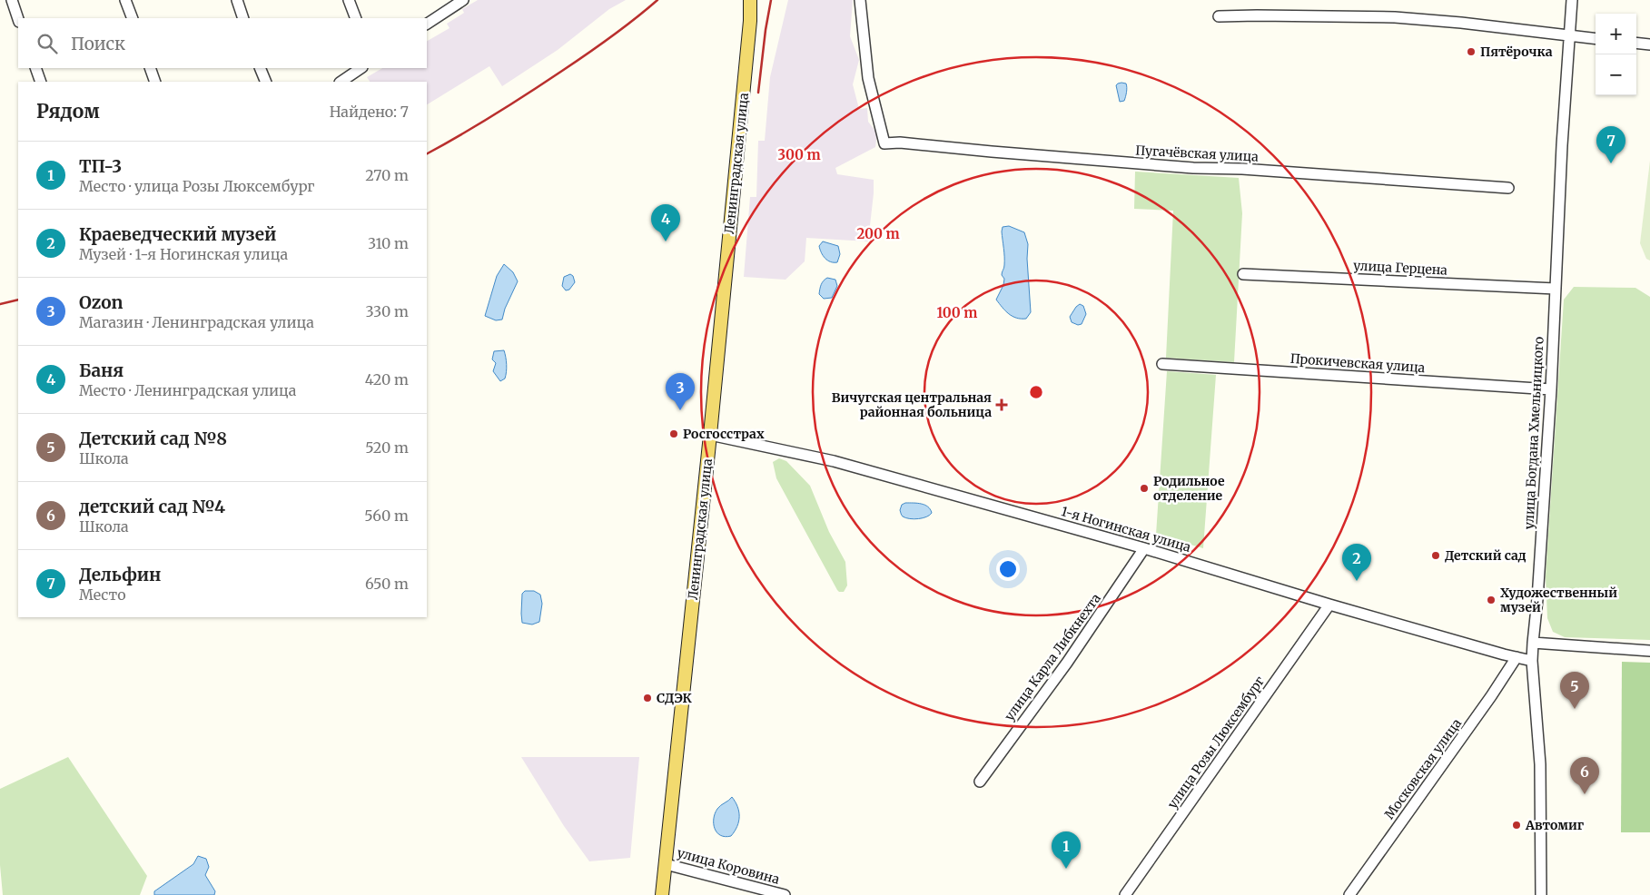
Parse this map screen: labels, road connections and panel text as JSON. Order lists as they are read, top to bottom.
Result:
{
  "streets": {
    "main road": ["Ленинградская улица"],
    "street": [
      "Пугачёвская улица",
      "улица Герцена",
      "Прокичевская улица",
      "улица Богдана Хмельницкого",
      "1-я Ногинская улица",
      "улица Карла Либкнехта",
      "улица Розы Люксембург",
      "Московская улица",
      "улица Коровина"
    ]
  },
  "crossings": [
    ["Ленинградская улица", "1-я Ногинская улица"],
    ["Ленинградская улица", "улица Коровина"],
    ["улица Герцена", "улица Богдана Хмельницкого"],
    ["Прокичевская улица", "улица Богдана Хмельницкого"],
    ["улица Богдана Хмельницкого", "1-я Ногинская улица"],
    ["1-я Ногинская улица", "улица Карла Либкнехта"],
    ["1-я Ногинская улица", "улица Розы Люксембург"],
    ["1-я Ногинская улица", "Московская улица"]
  ],
  "places": {
    "other": [
      "Пятёрочка",
      "Росгосстрах",
      "Родильное отделение",
      "Детский сад",
      "Художественный музей",
      "СДЭК",
      "Автомиг"
    ],
    "health": ["Вичугская центральная районная больница"]
  },
  "page": {
    "map_buttons": ["+", "−"],
    "search": "Поиск",
    "heading": ["Рядом", "Найдено: 7"],
    "pins": [
      "7",
      "4",
      "3",
      "2",
      "5",
      "6",
      "1"
    ],
    "list": [
      {
        "mark": "1",
        "name": "ТП-3",
        "note": "Место · улица Розы Люксембург",
        "value": "270 m"
      },
      {
        "mark": "2",
        "name": "Краеведческий музей",
        "note": "Музей · 1-я Ногинская улица",
        "value": "310 m"
      },
      {
        "mark": "3",
        "name": "Ozon",
        "note": "Магазин · Ленинградская улица",
        "value": "330 m"
      },
      {
        "mark": "4",
        "name": "Баня",
        "note": "Место · Ленинградская улица",
        "value": "420 m"
      },
      {
        "mark": "5",
        "name": "Детский сад №8",
        "note": "Школа",
        "value": "520 m"
      },
      {
        "mark": "6",
        "name": "детский сад №4",
        "note": "Школа",
        "value": "560 m"
      },
      {
        "mark": "7",
        "name": "Дельфин",
        "note": "Место",
        "value": "650 m"
      }
    ]
  },
  "rings": ["300 m", "200 m", "100 m"]
}
